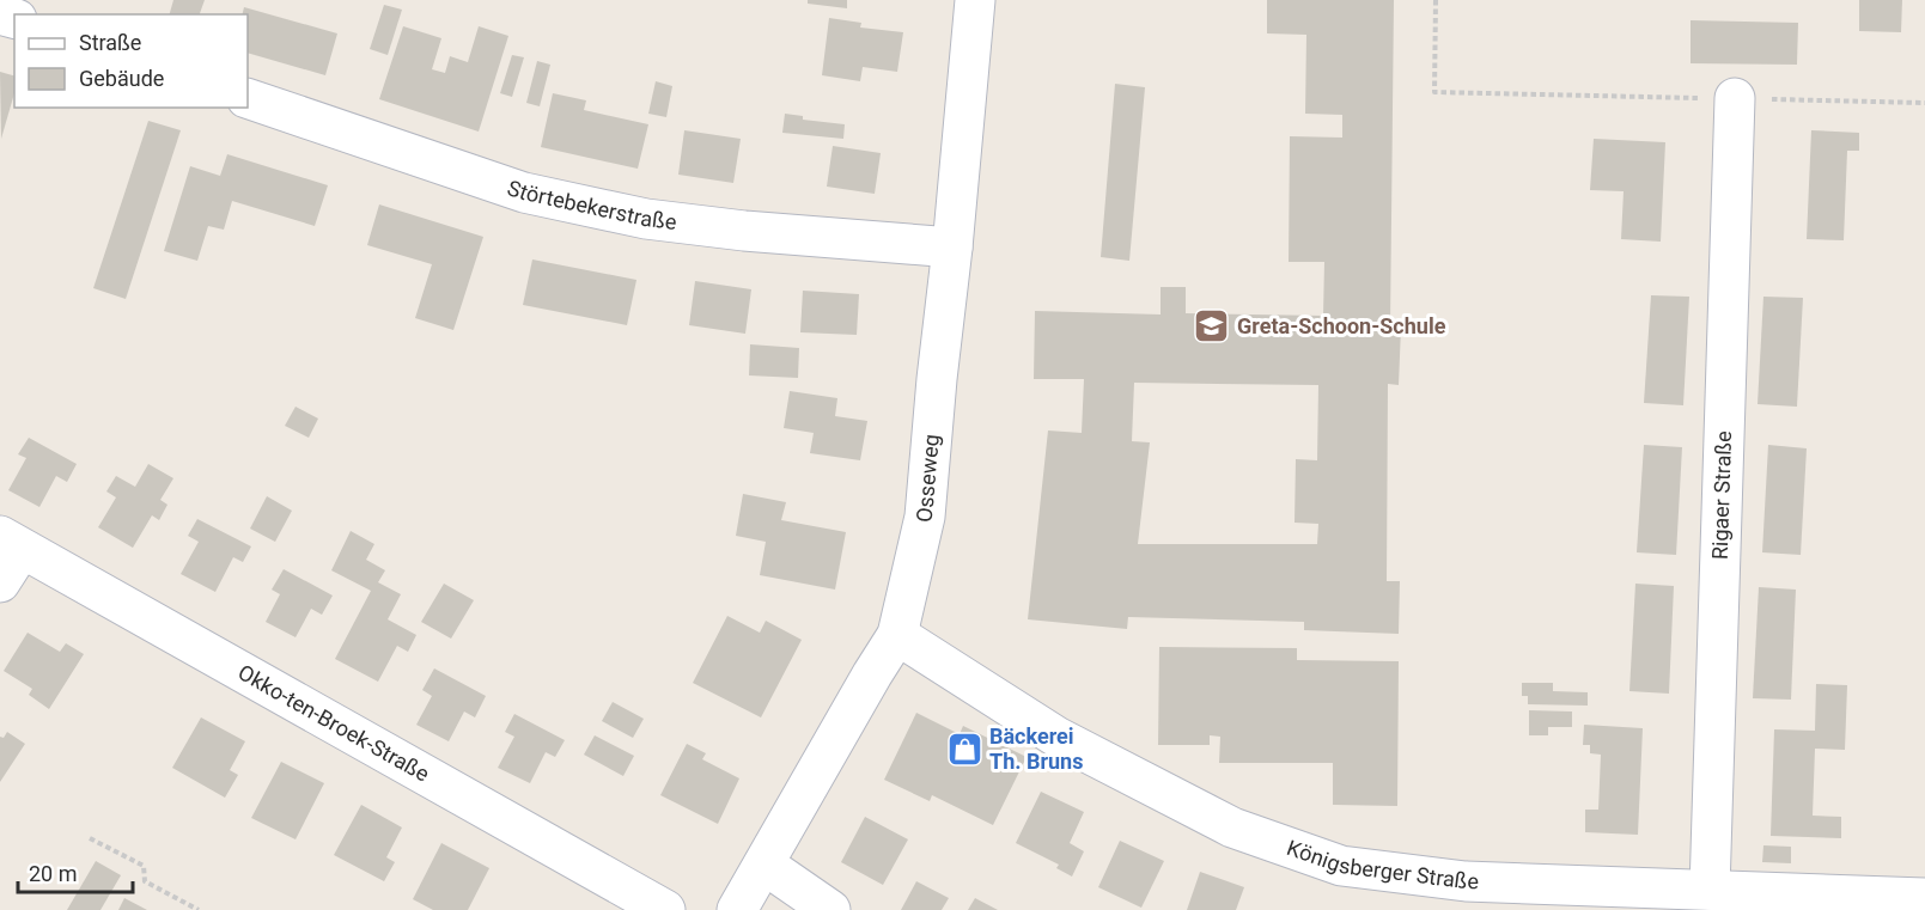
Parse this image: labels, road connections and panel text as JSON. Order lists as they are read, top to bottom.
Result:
{
  "streets": {
    "street": [
      "Störtebekerstraße",
      "Osseweg",
      "Rigaer Straße",
      "Okko-ten-Broek-Straße",
      "Königsberger Straße"
    ]
  },
  "crossings": [
    ["Störtebekerstraße", "Osseweg"],
    ["Osseweg", "Königsberger Straße"],
    ["Rigaer Straße", "Königsberger Straße"]
  ],
  "places": {
    "school or university": ["Greta-Schoon-Schule"],
    "shop": ["Bäckerei Th. Bruns"]
  },
  "legend": ["Straße", "Gebäude"],
  "scale_bar": "20 m"
}
